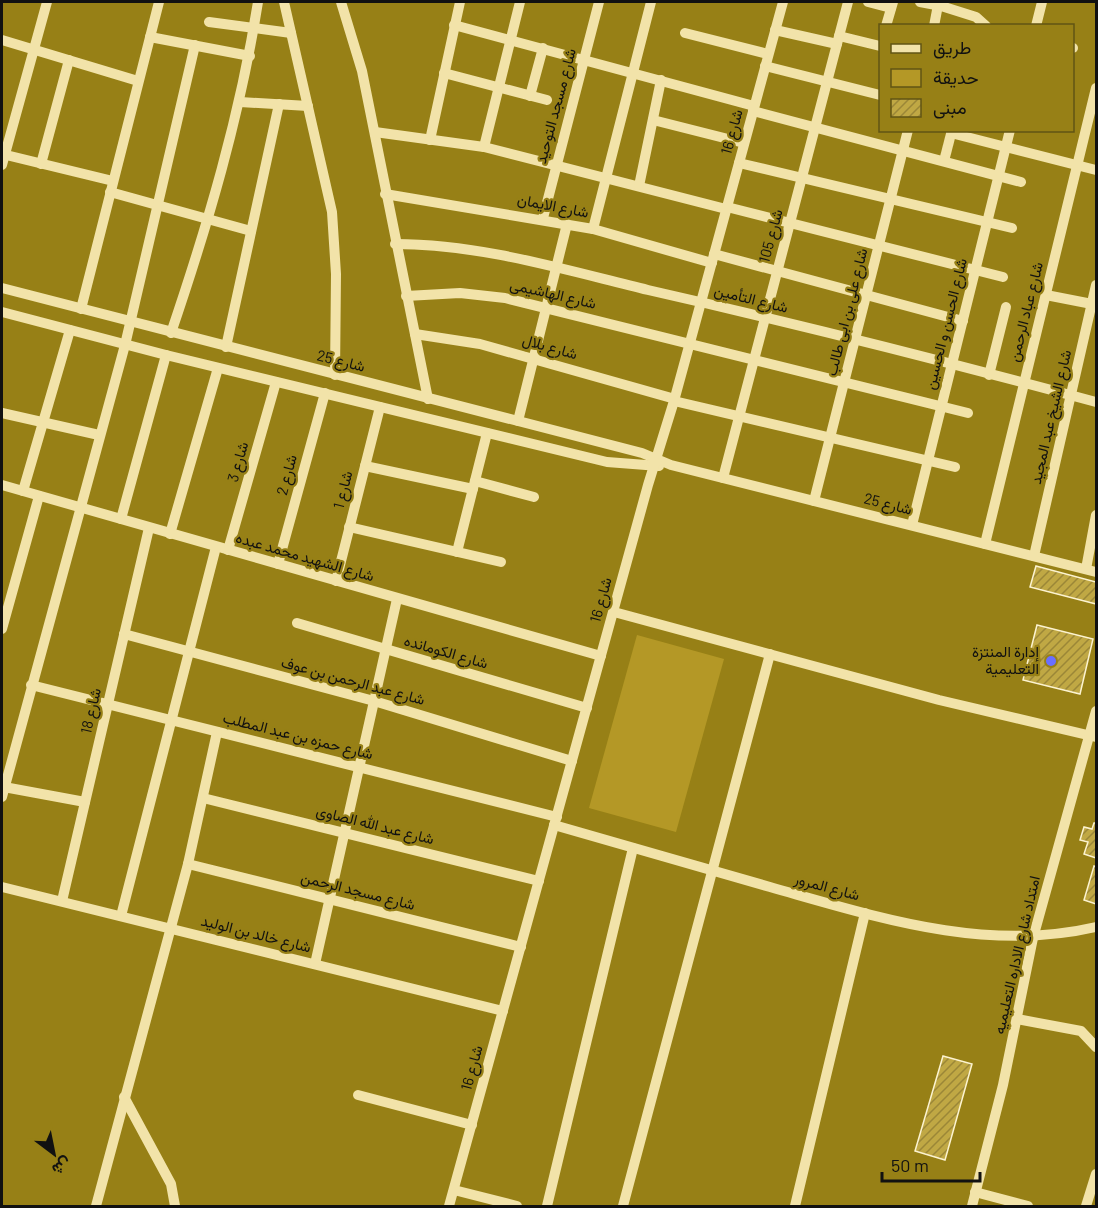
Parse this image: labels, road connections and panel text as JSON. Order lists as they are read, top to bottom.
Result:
{
  "streets": {
    "street": [
      "شارع مسجد التوحيد",
      "شارع 16",
      "شارع الايمان",
      "شارع 105",
      "شارع الهاشيمى",
      "شارع التأمين",
      "شارع على بن ابى طالب",
      "شارع عباد الرحمن",
      "شارع الحسن و الحسين",
      "شارع بلال",
      "شارع 25",
      "شارع الشيخ عبد المجيد",
      "شارع 3",
      "شارع 2",
      "شارع 1",
      "شارع الشهيد محمد عبده",
      "شارع الكومانده",
      "شارع عبد الرحمن بن عوف",
      "شارع 18",
      "شارع حمزه بن عبد المطلب",
      "شارع عبد الله الصاوى",
      "شارع المرور",
      "شارع مسجد الرحمن",
      "شارع خالد بن الوليد",
      "امتداد شارع الاداره التعليميه"
    ]
  },
  "crossings": [
    ["شارع مسجد التوحيد", "شارع الايمان"],
    ["شارع 16", "شارع الايمان"],
    ["شارع 16", "شارع الهاشيمى"],
    ["شارع 16", "شارع التأمين"],
    ["شارع 16", "شارع بلال"],
    ["شارع 16", "شارع 25"],
    ["شارع 16", "شارع الشهيد محمد عبده"],
    ["شارع 16", "شارع الكومانده"],
    ["شارع 16", "شارع عبد الرحمن بن عوف"],
    ["شارع 16", "شارع حمزه بن عبد المطلب"],
    ["شارع 16", "شارع عبد الله الصاوى"],
    ["شارع 16", "شارع المرور"],
    ["شارع 16", "شارع مسجد الرحمن"],
    ["شارع 16", "شارع خالد بن الوليد"],
    ["شارع الايمان", "شارع 105"],
    ["شارع الايمان", "شارع على بن ابى طالب"],
    ["شارع الايمان", "شارع الحسن و الحسين"],
    ["شارع 105", "شارع الهاشيمى"],
    ["شارع 105", "شارع التأمين"],
    ["شارع 105", "شارع بلال"],
    ["شارع 105", "شارع 25"],
    ["شارع الهاشيمى", "شارع على بن ابى طالب"],
    ["شارع الهاشيمى", "شارع الحسن و الحسين"],
    ["شارع التأمين", "شارع على بن ابى طالب"],
    ["شارع التأمين", "شارع عباد الرحمن"],
    ["شارع التأمين", "شارع الحسن و الحسين"],
    ["شارع التأمين", "شارع الشيخ عبد المجيد"],
    ["شارع على بن ابى طالب", "شارع بلال"],
    ["شارع على بن ابى طالب", "شارع 25"],
    ["شارع عباد الرحمن", "شارع 25"],
    ["شارع الحسن و الحسين", "شارع بلال"],
    ["شارع الحسن و الحسين", "شارع 25"],
    ["شارع 25", "شارع الشيخ عبد المجيد"],
    ["شارع 25", "شارع 3"],
    ["شارع 25", "شارع 2"],
    ["شارع 25", "شارع 1"],
    ["شارع 3", "شارع الشهيد محمد عبده"],
    ["شارع 2", "شارع الشهيد محمد عبده"],
    ["شارع 1", "شارع الشهيد محمد عبده"],
    ["شارع الشهيد محمد عبده", "شارع 18"],
    ["شارع عبد الرحمن بن عوف", "شارع 18"],
    ["شارع 18", "شارع حمزه بن عبد المطلب"],
    ["شارع 18", "شارع خالد بن الوليد"],
    ["شارع حمزه بن عبد المطلب", "شارع المرور"],
    ["شارع المرور", "امتداد شارع الاداره التعليميه"]
  ],
  "places": ["إدارة المنتزة التعليمية"],
  "legend": ["طريق", "حديقة", "مبنى"],
  "scale_bar": "50 m",
  "north": "bottom right"
}
